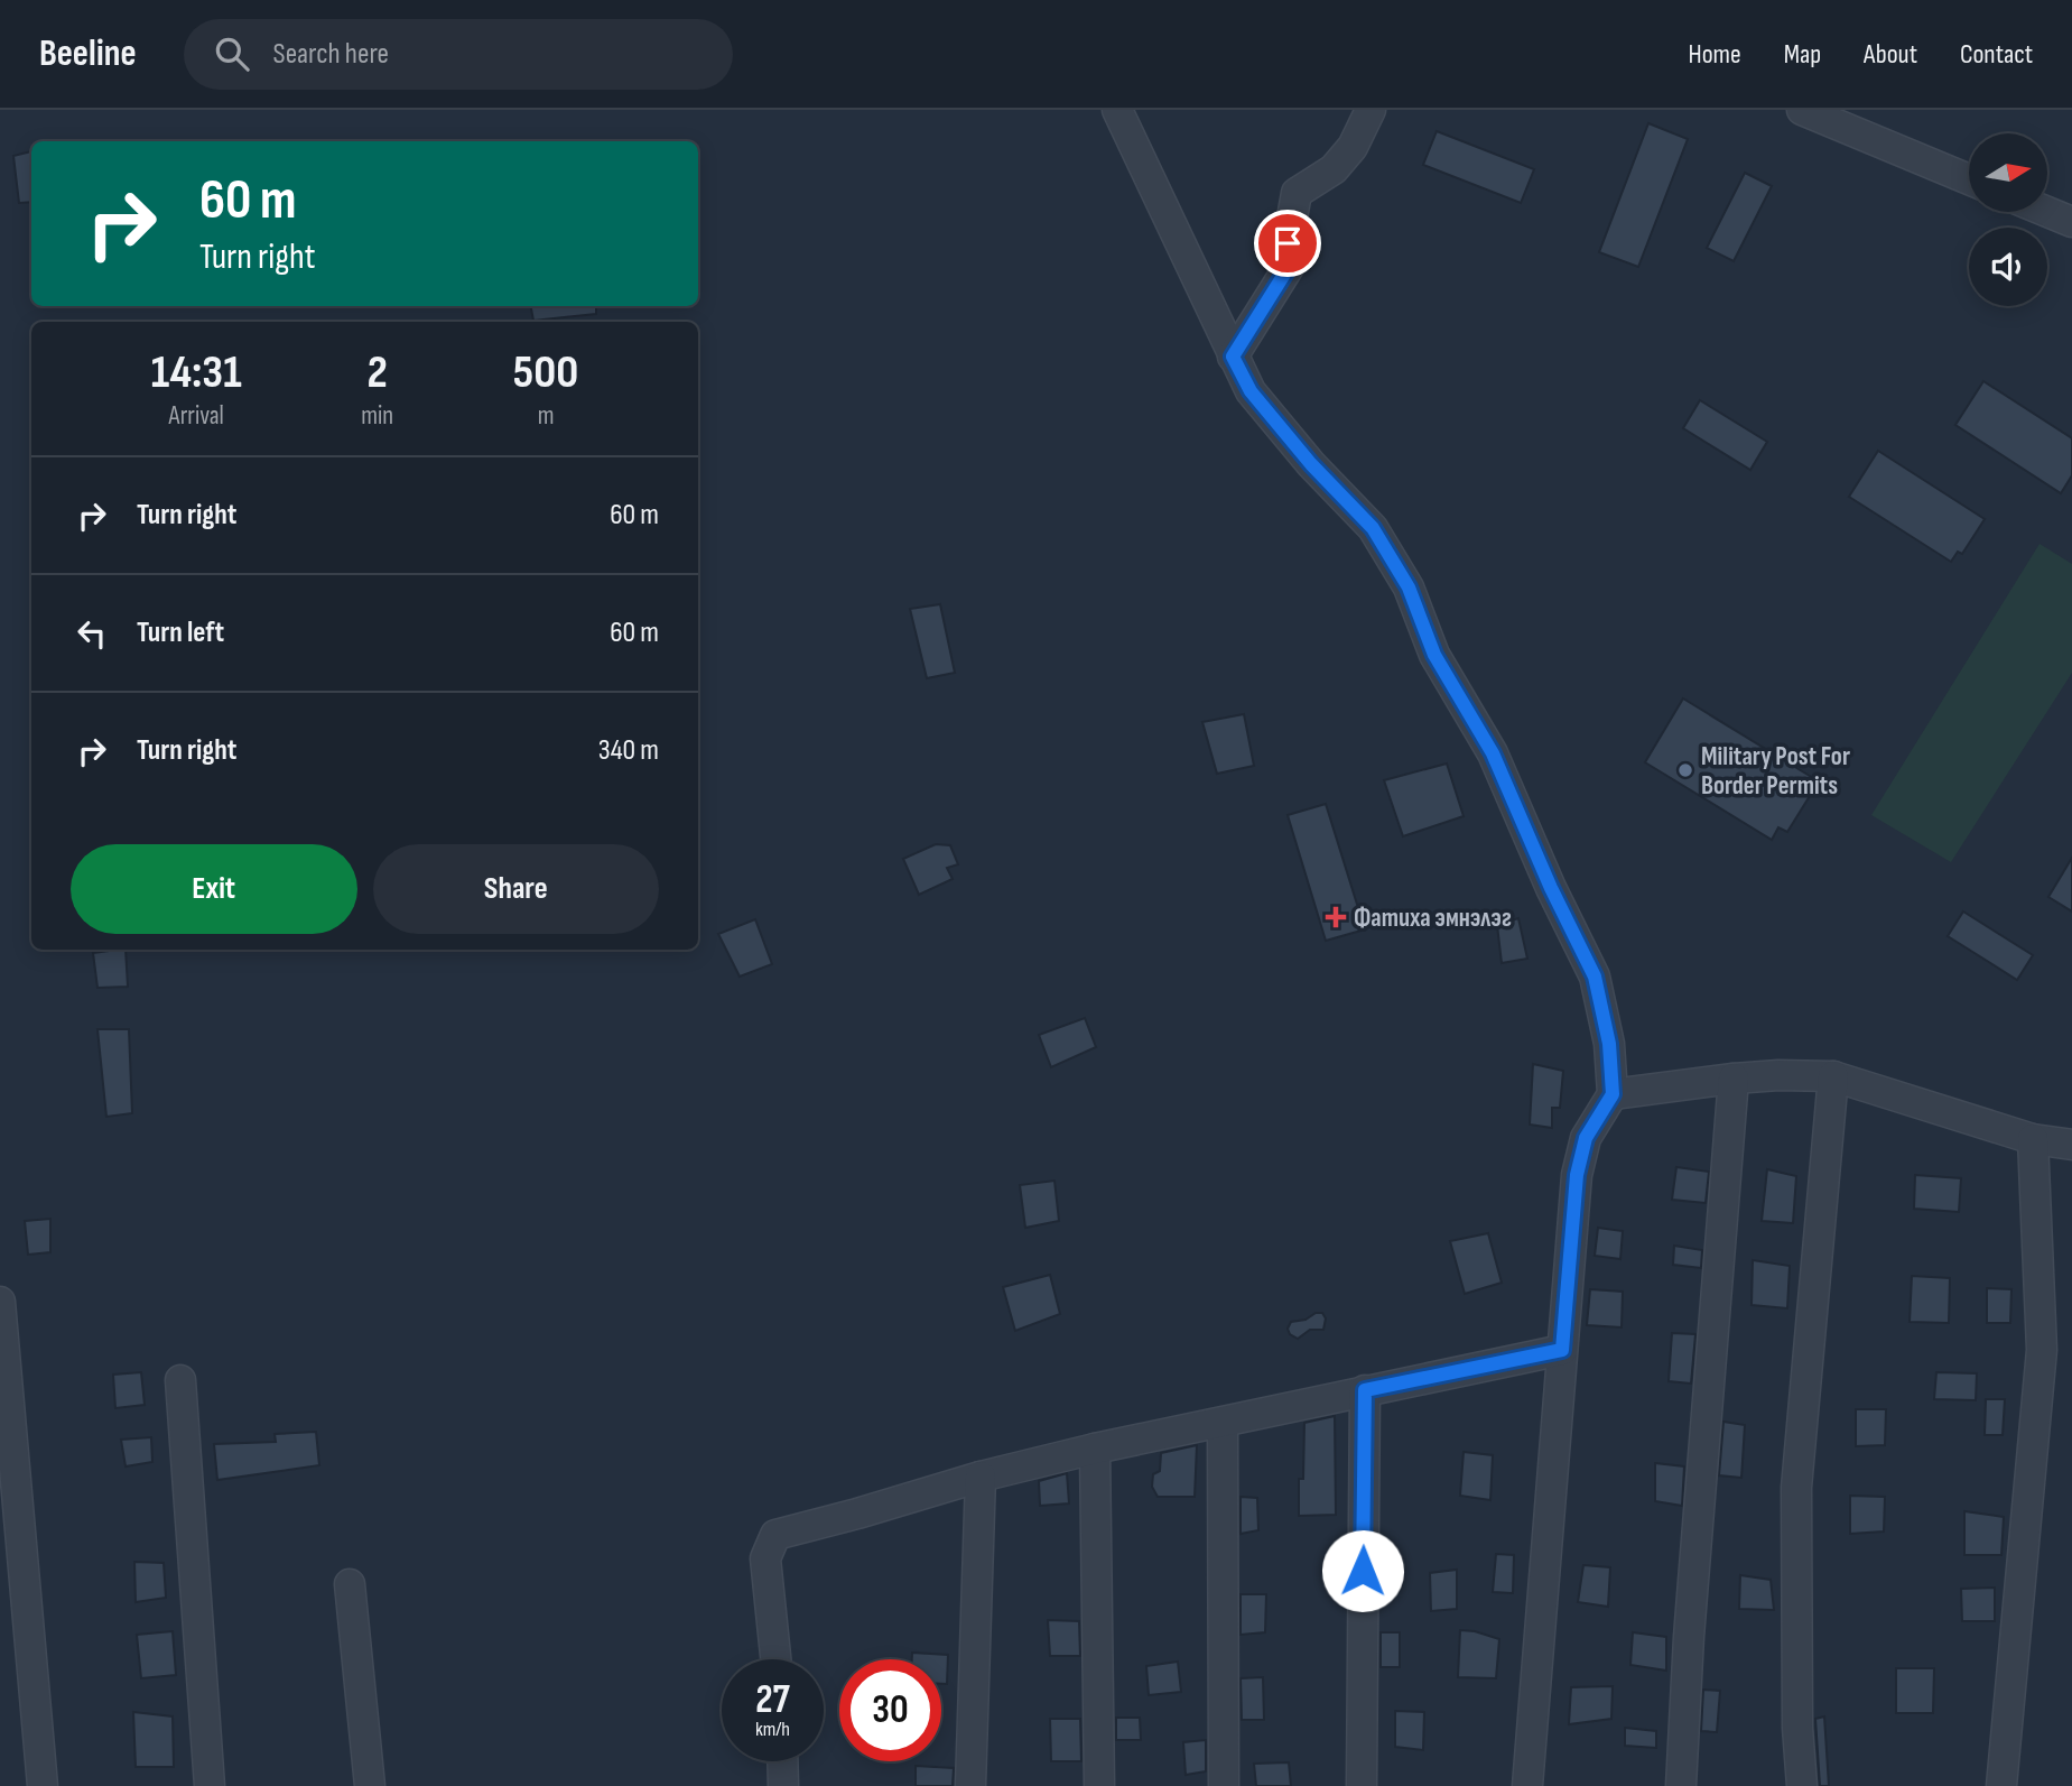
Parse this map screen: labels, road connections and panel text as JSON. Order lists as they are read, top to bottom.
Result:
{
  "places": {
    "other": ["Military Post For Border Permits"],
    "health": ["Фатиха эмнэлэг"]
  },
  "north": "right",
  "page": {
    "header": "Beeline",
    "search": "Search here",
    "nav": [
      "Home",
      "Map",
      "About",
      "Contact"
    ],
    "turn": ["60 m", "Turn right"],
    "eta": [
      "14:31",
      "Arrival",
      "2",
      "min",
      "500",
      "m"
    ],
    "list": [
      {
        "name": "Turn right",
        "value": "60 m"
      },
      {
        "name": "Turn left",
        "value": "60 m"
      },
      {
        "name": "Turn right",
        "value": "340 m"
      }
    ],
    "buttons": ["Exit", "Share"],
    "speed": "27 km/h",
    "limit": "30"
  }
}
